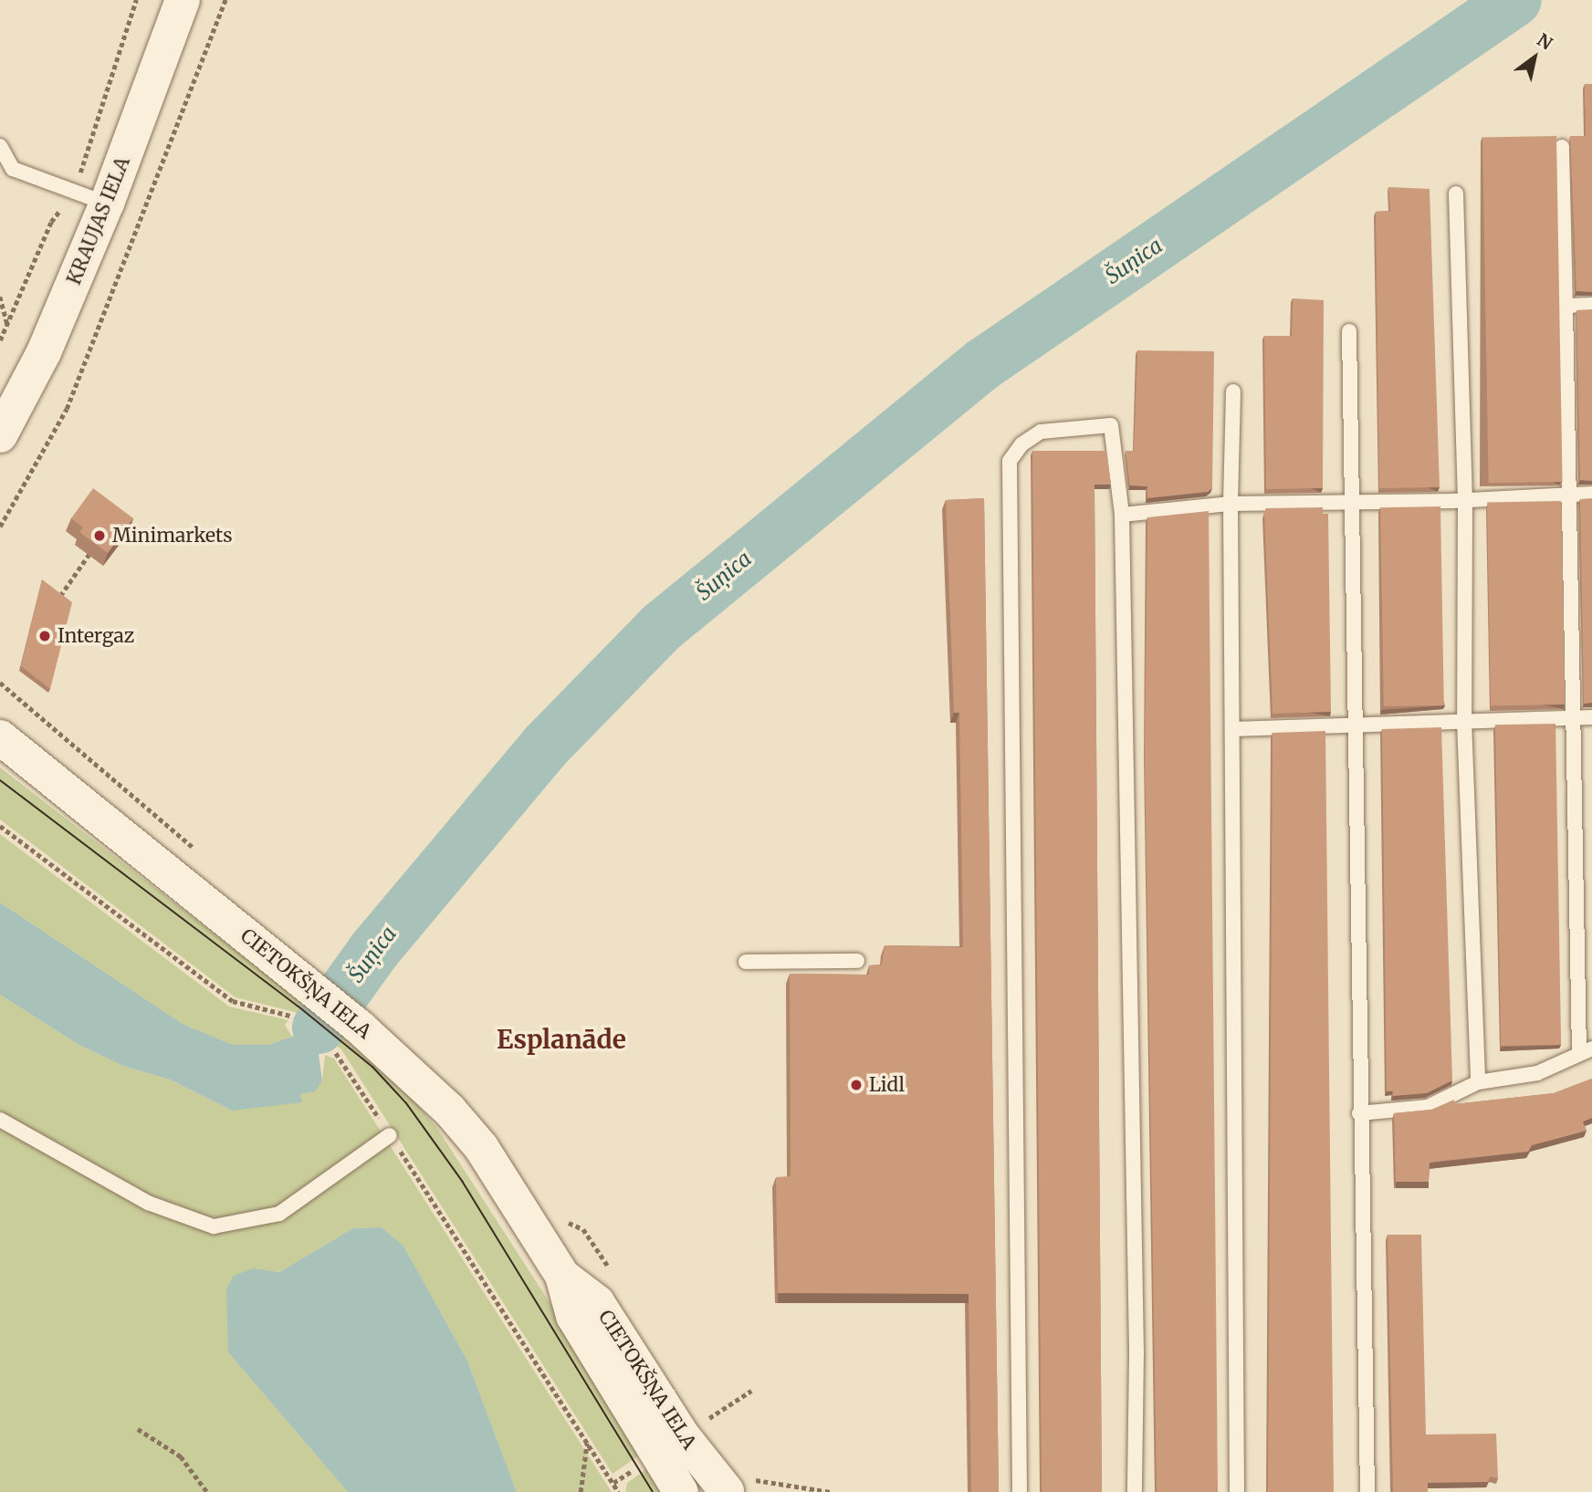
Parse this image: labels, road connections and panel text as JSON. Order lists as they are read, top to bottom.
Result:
{
  "streets": {
    "street": ["KRAUJAS IELA", "CIETOKŠŅA IELA"]
  },
  "districts": ["Esplanāde"],
  "water": ["Šuņica"],
  "places": ["Minimarkets", "Intergaz", "Lidl"],
  "north": "top right"
}
